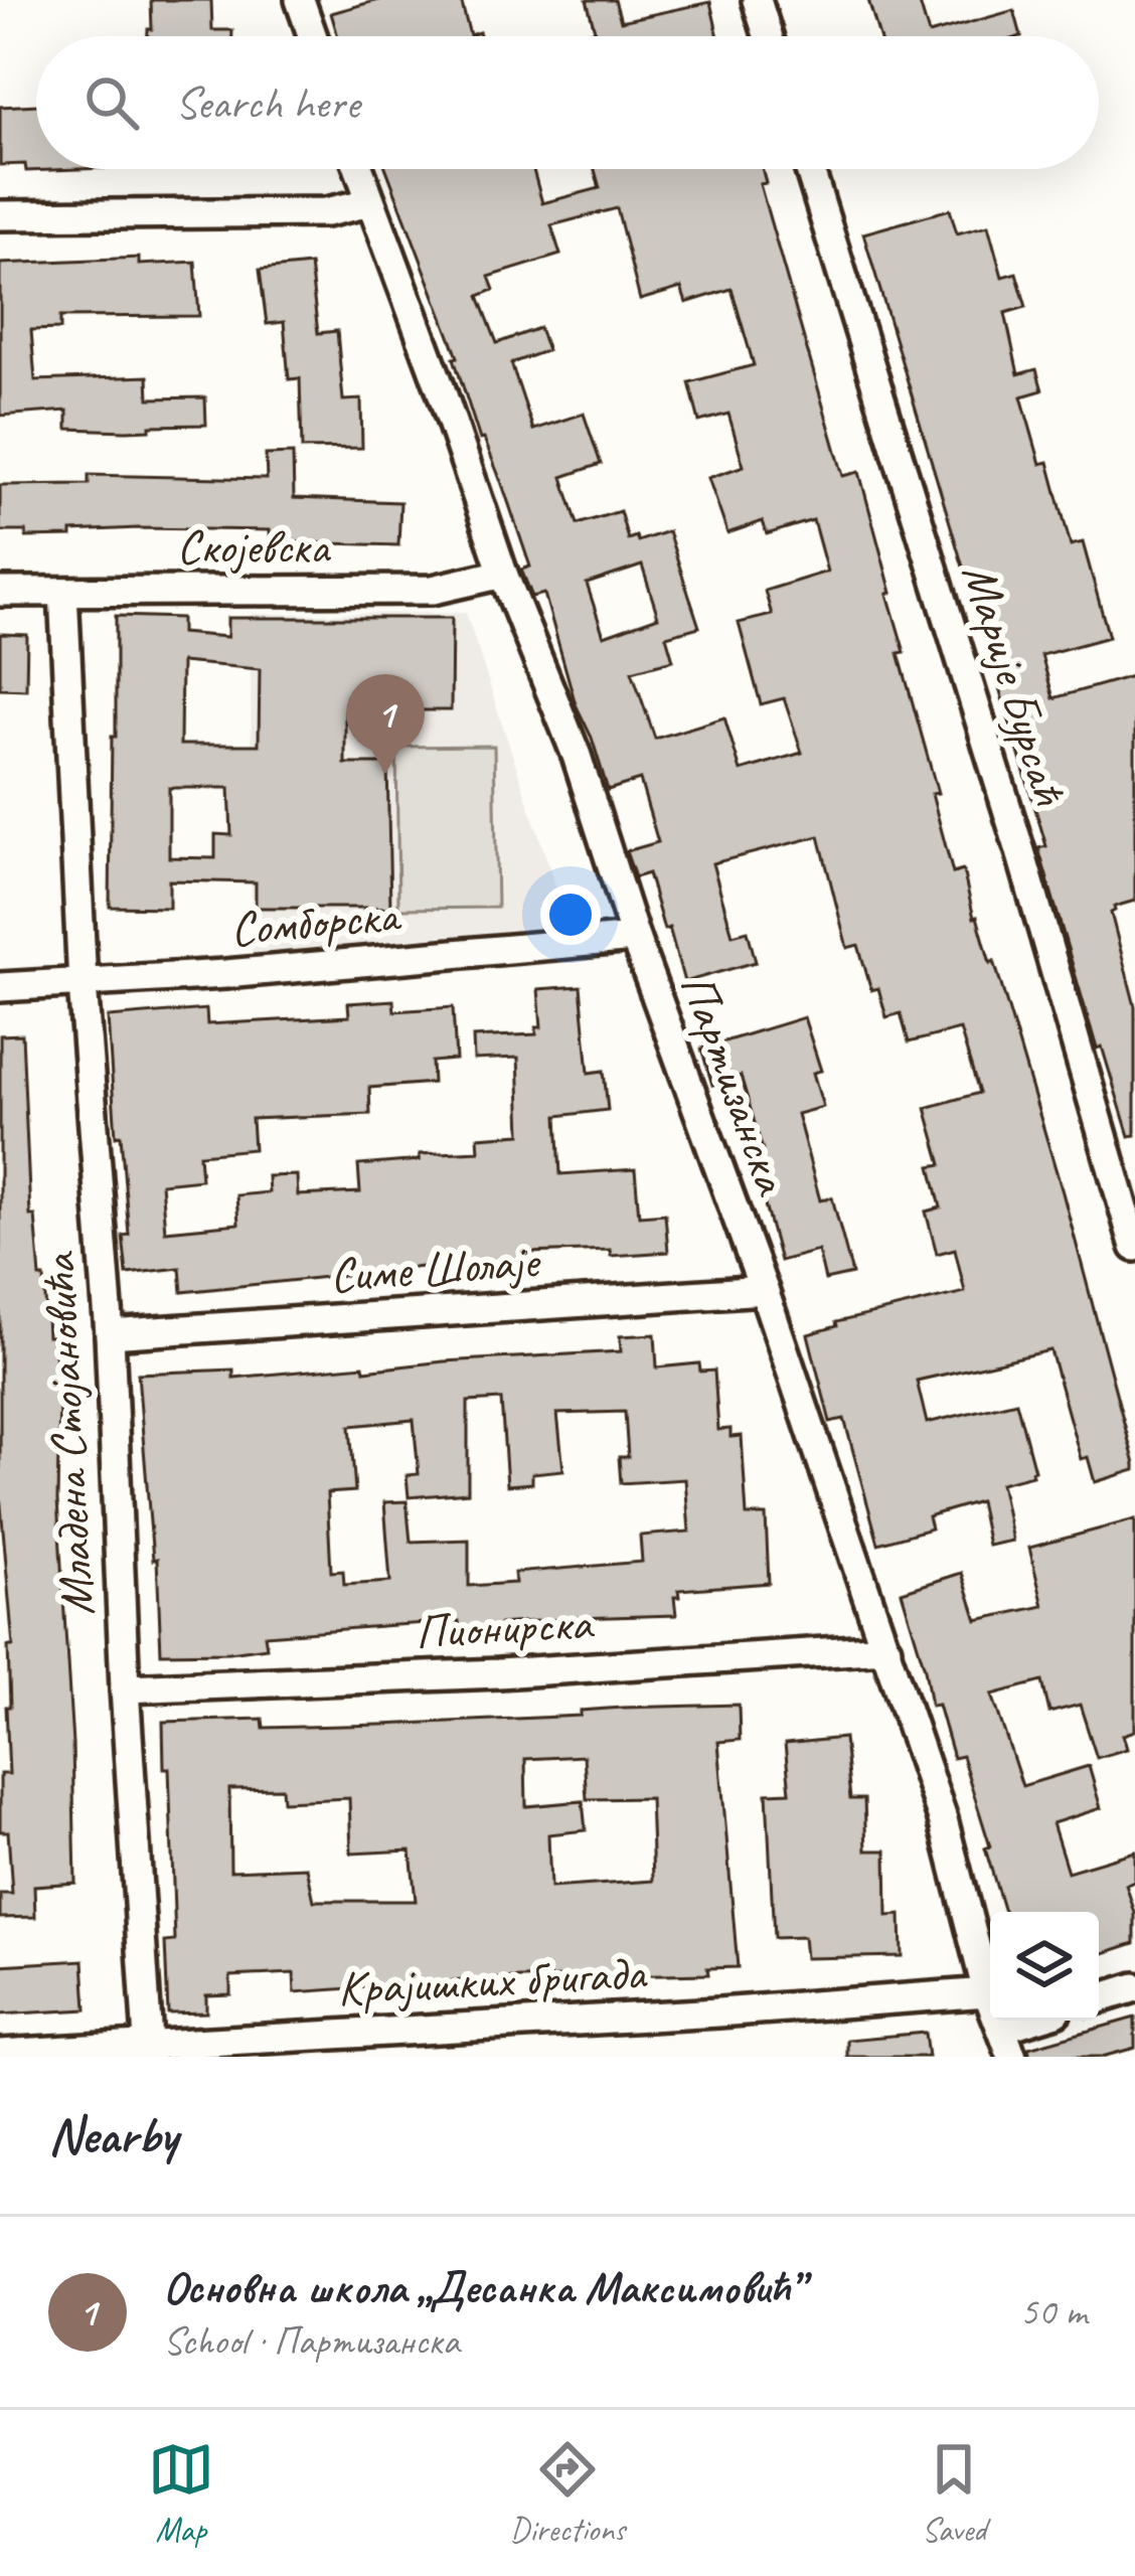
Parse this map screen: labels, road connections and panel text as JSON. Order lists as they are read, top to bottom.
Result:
{
  "streets": {
    "street": [
      "Скојевска",
      "Марије Бурсаћ",
      "Сомборска",
      "Партизанска",
      "Симе Шолаје",
      "Младена Стојановића",
      "Пионирска",
      "Крајишких бригада"
    ]
  },
  "crossings": [
    ["Скојевска", "Партизанска"],
    ["Скојевска", "Младена Стојановића"],
    ["Сомборска", "Партизанска"],
    ["Сомборска", "Младена Стојановића"],
    ["Партизанска", "Симе Шолаје"],
    ["Партизанска", "Пионирска"],
    ["Партизанска", "Крајишких бригада"],
    ["Симе Шолаје", "Младена Стојановића"],
    ["Младена Стојановића", "Пионирска"],
    ["Младена Стојановића", "Крајишких бригада"]
  ],
  "page": {
    "search": "Search here",
    "pins": "1",
    "heading": "Nearby",
    "list": [
      {
        "mark": "1",
        "name": "Основна школа „Десанка Максимовић”",
        "note": "School · Партизанска",
        "value": "50 m"
      }
    ],
    "nav": ["Map", "Directions", "Saved"]
  }
}
